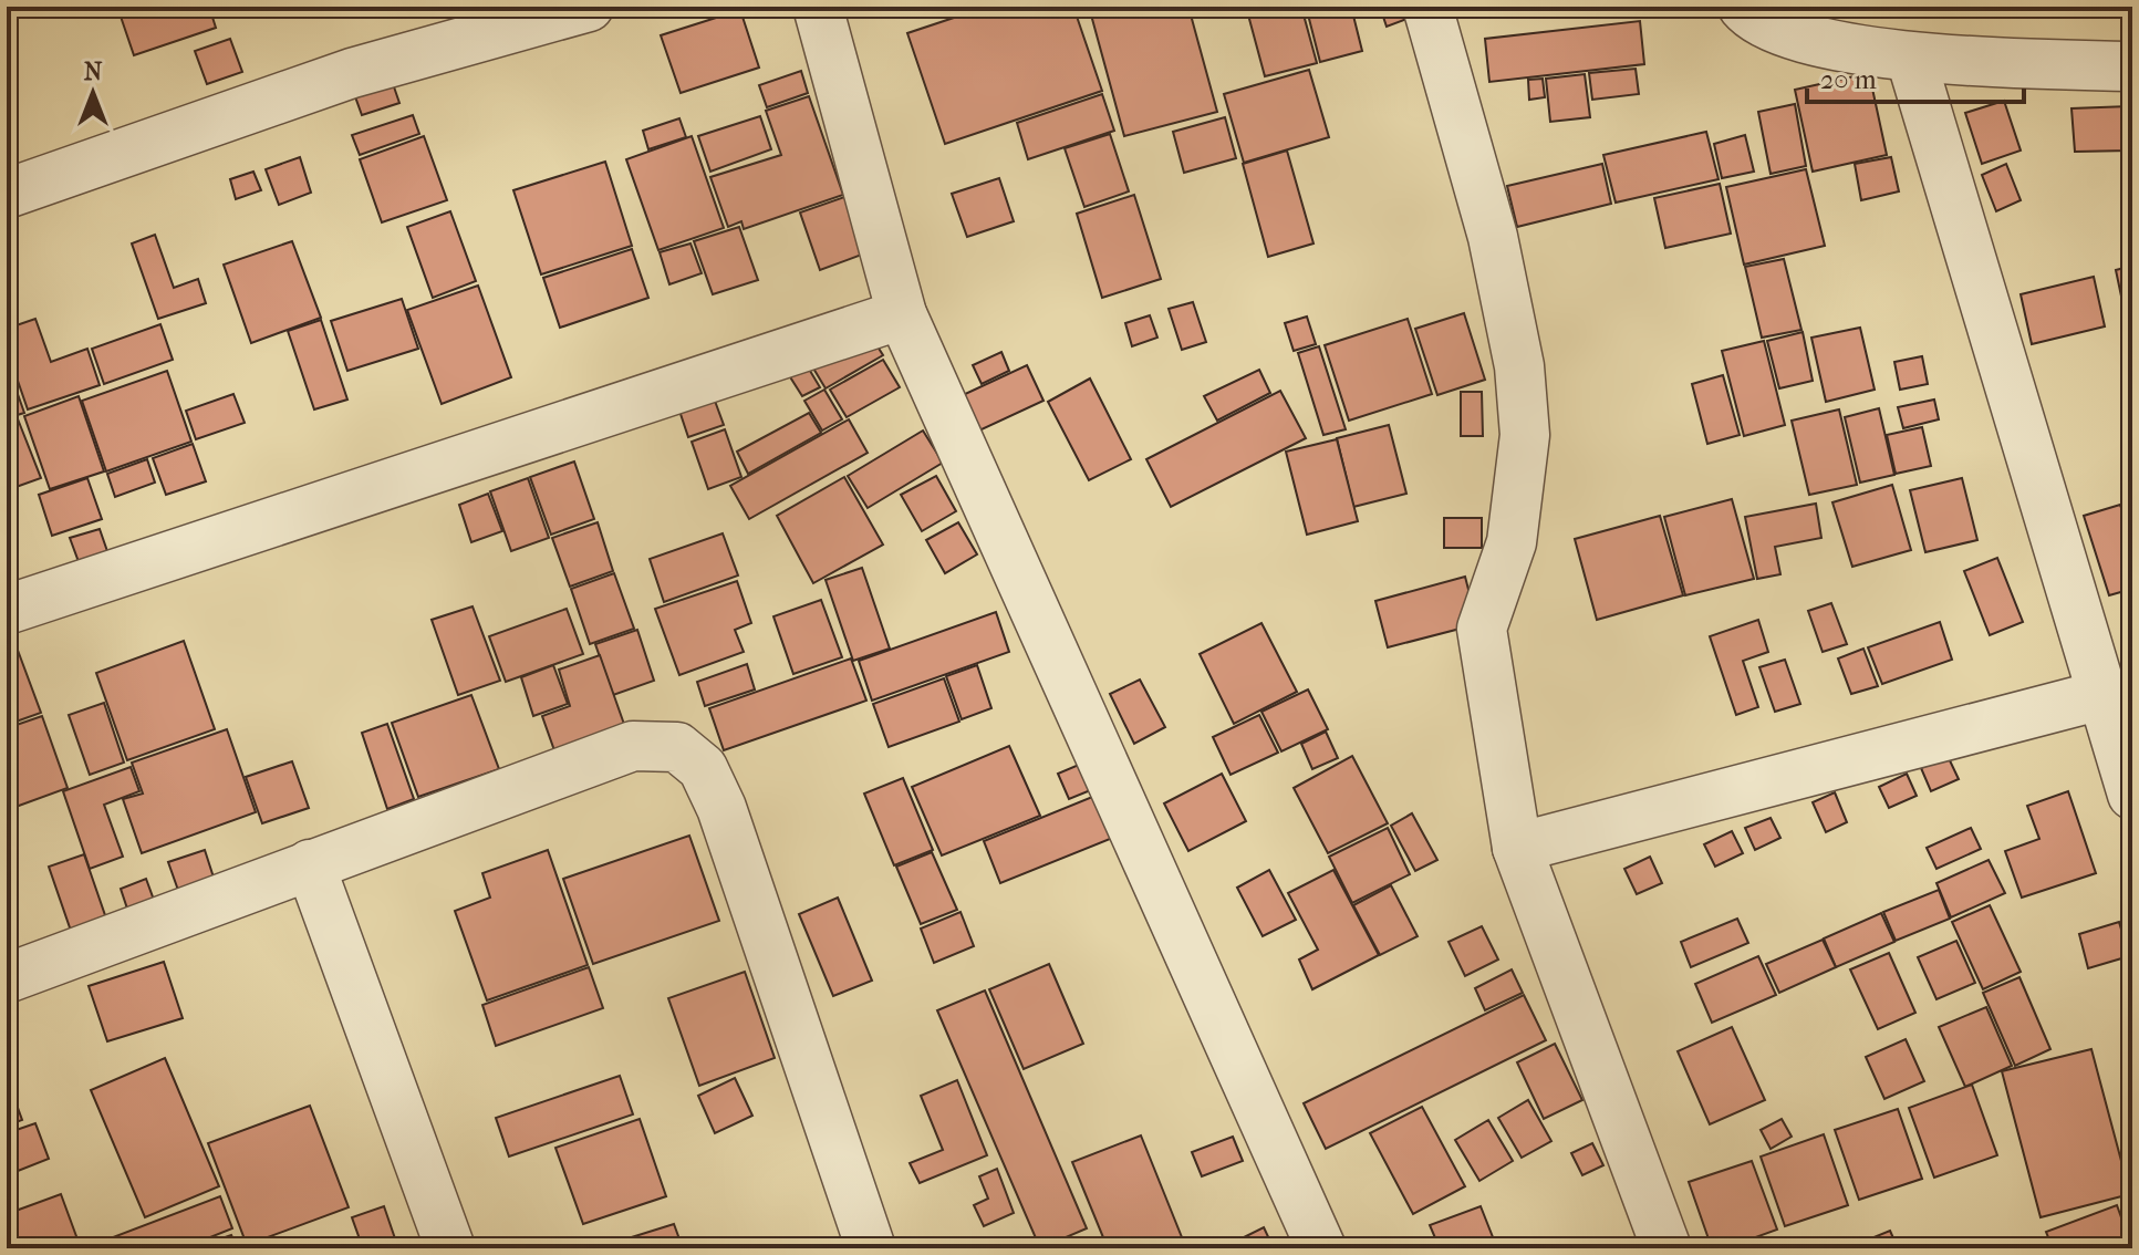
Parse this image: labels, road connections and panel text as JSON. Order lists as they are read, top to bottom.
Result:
{
  "scale_bar": "20 m",
  "north": "top"
}
